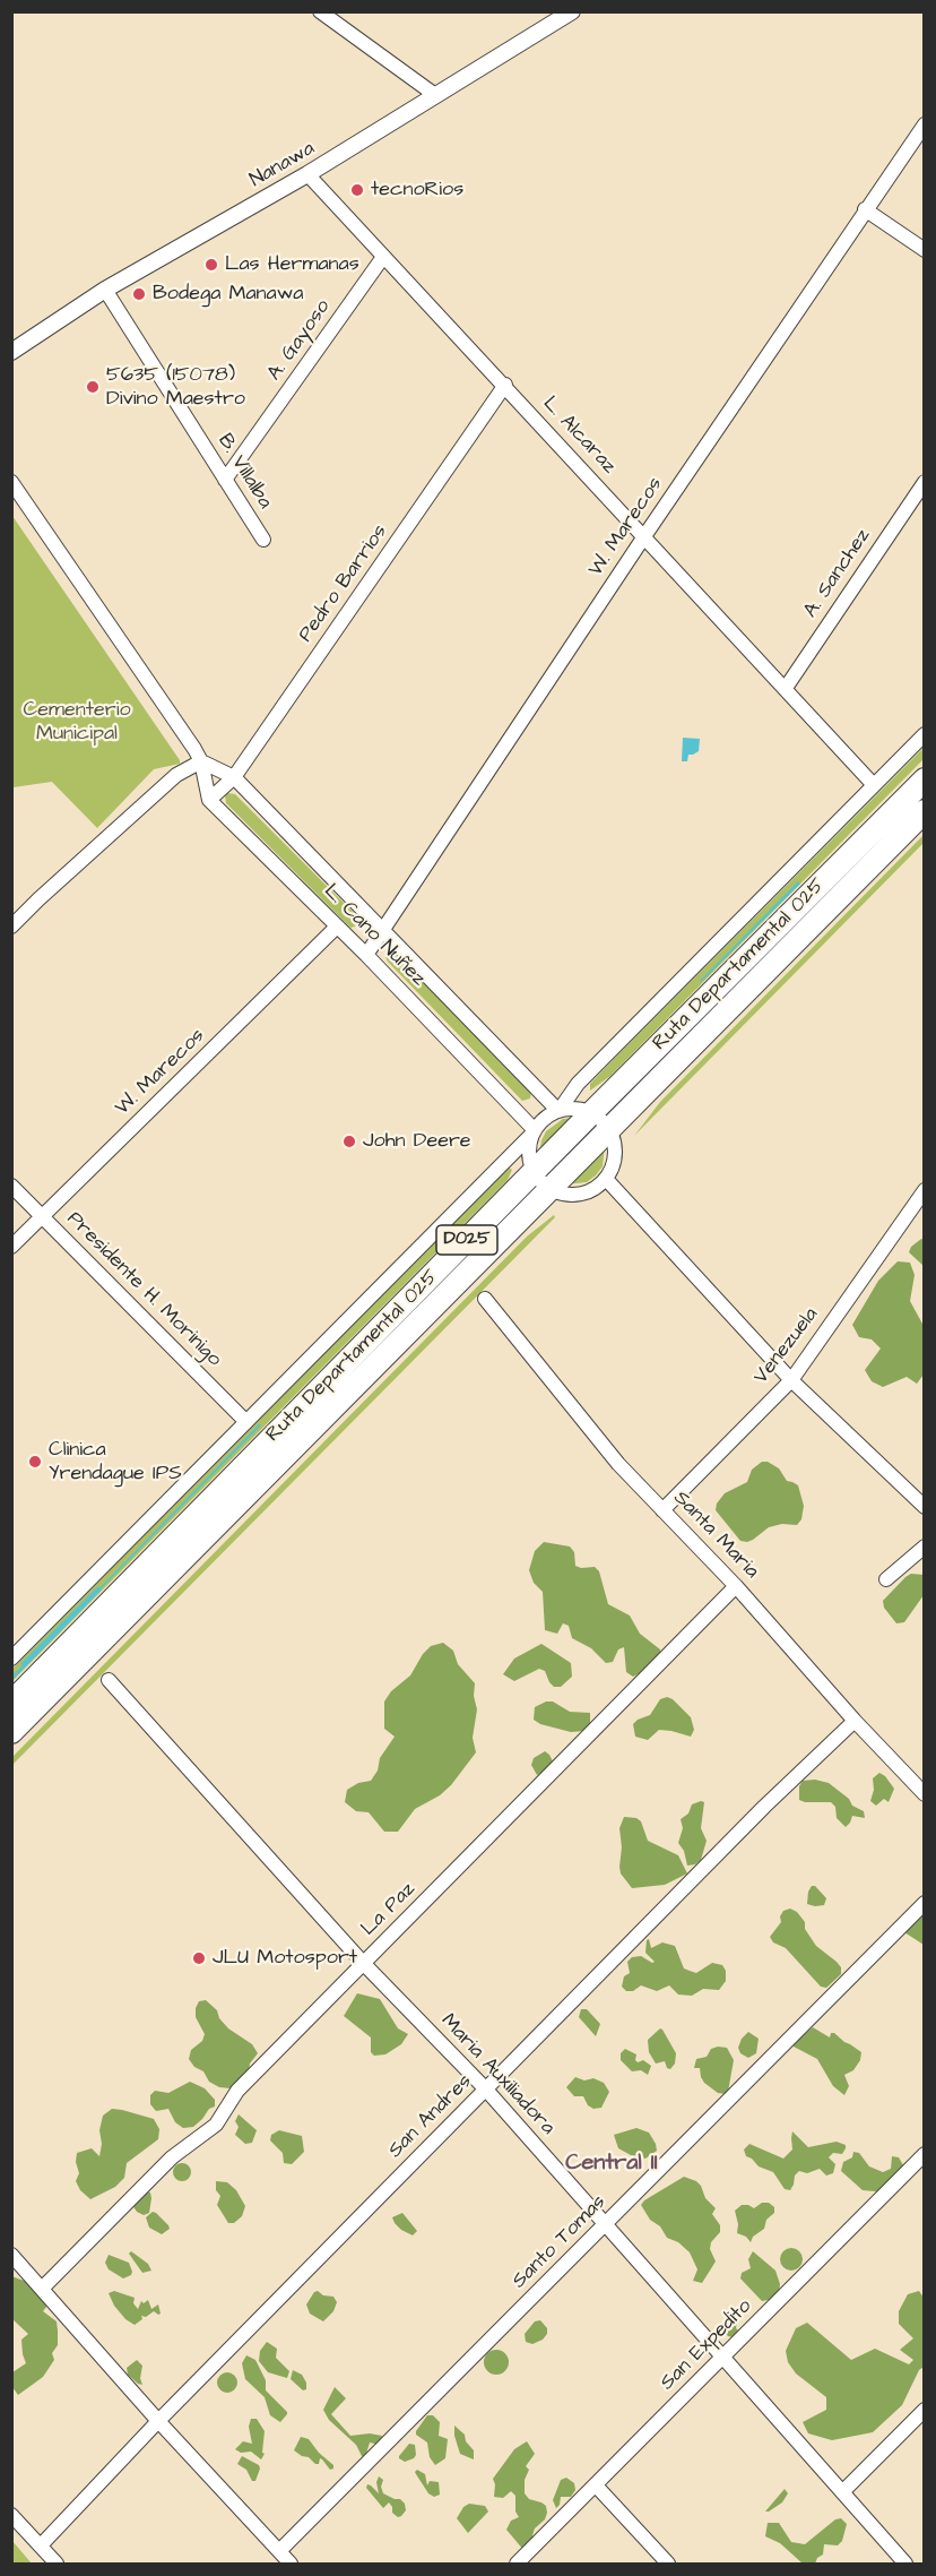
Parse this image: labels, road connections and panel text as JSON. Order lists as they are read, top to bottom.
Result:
{
  "streets": {
    "highway": ["Ruta Departamental 025", "D025"],
    "street": [
      "Nanawa",
      "A. Gayoso",
      "L. Alcaraz",
      "B. Villalba",
      "W. Marecos",
      "A. Sanchez",
      "Pedro Barrios",
      "L. Cano Nuñez",
      "Presidente H. Morinigo",
      "Venezuela",
      "Santa Maria",
      "La Paz",
      "Maria Auxiliadora",
      "San Andres",
      "Santo Tomas",
      "San Expedito"
    ]
  },
  "crossings": [
    ["Nanawa", "L. Alcaraz"],
    ["Nanawa", "B. Villalba"],
    ["A. Gayoso", "L. Alcaraz"],
    ["A. Gayoso", "B. Villalba"],
    ["L. Alcaraz", "W. Marecos"],
    ["L. Alcaraz", "A. Sanchez"],
    ["L. Alcaraz", "Pedro Barrios"],
    ["W. Marecos", "L. Cano Nuñez"],
    ["W. Marecos", "Presidente H. Morinigo"],
    ["Pedro Barrios", "L. Cano Nuñez"],
    ["Venezuela", "Santa Maria"],
    ["Santa Maria", "La Paz"],
    ["Santa Maria", "San Andres"],
    ["La Paz", "Maria Auxiliadora"],
    ["Maria Auxiliadora", "San Andres"],
    ["Maria Auxiliadora", "Santo Tomas"],
    ["Maria Auxiliadora", "San Expedito"]
  ],
  "districts": ["Central II"],
  "parks": ["Cementerio Municipal"],
  "places": [
    "tecnoRios",
    "Las Hermanas",
    "Bodega Manawa",
    "5635 (15078) Divino Maestro",
    "John Deere",
    "Clinica Yrendague IPS",
    "JLU Motosport"
  ]
}
